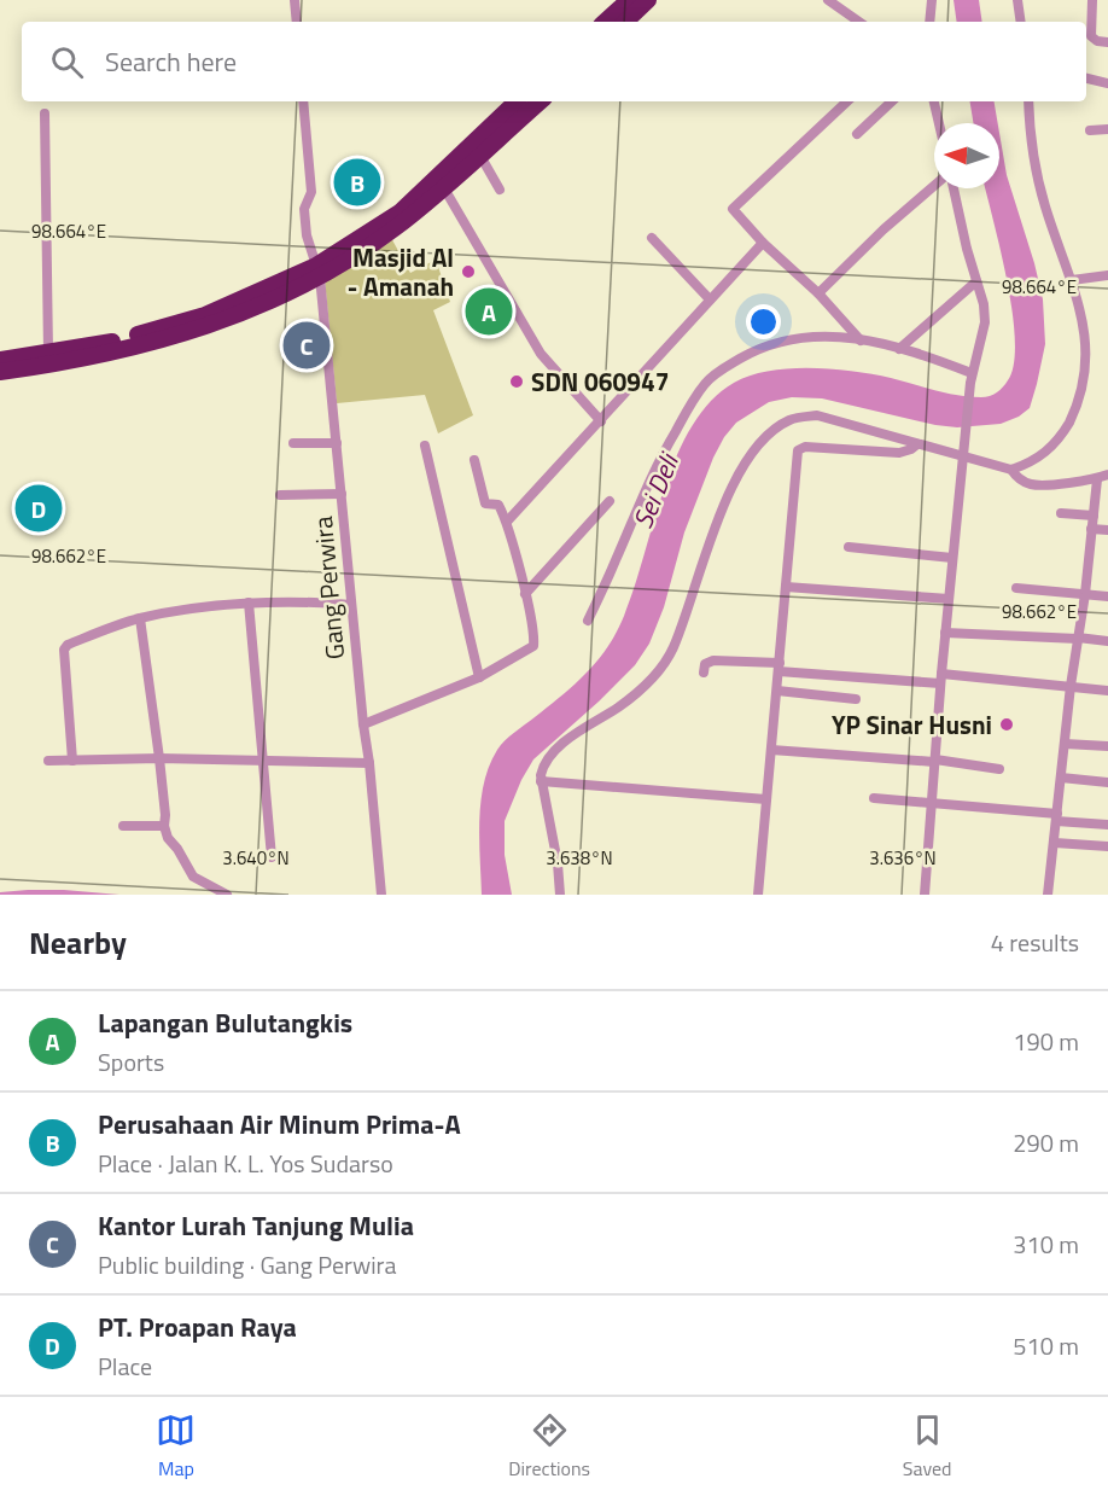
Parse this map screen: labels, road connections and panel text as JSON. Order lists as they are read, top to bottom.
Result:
{
  "streets": {
    "street": ["Gang Perwira"]
  },
  "water": ["Sei Deli"],
  "places": ["Masjid Al - Amanah", "SDN 060947", "YP Sinar Husni"],
  "north": "left",
  "page": {
    "search": "Search here",
    "pins": [
      "B",
      "A",
      "C",
      "D"
    ],
    "heading": ["Nearby", "4 results"],
    "list": [
      {
        "mark": "A",
        "name": "Lapangan Bulutangkis",
        "note": "Sports",
        "value": "190 m"
      },
      {
        "mark": "B",
        "name": "Perusahaan Air Minum Prima-A",
        "note": "Place · Jalan K. L. Yos Sudarso",
        "value": "290 m"
      },
      {
        "mark": "C",
        "name": "Kantor Lurah Tanjung Mulia",
        "note": "Public building · Gang Perwira",
        "value": "310 m"
      },
      {
        "mark": "D",
        "name": "PT. Proapan Raya",
        "note": "Place",
        "value": "510 m"
      }
    ],
    "nav": ["Map", "Directions", "Saved"]
  },
  "coordinates": [
    "98.664°E",
    "98.662°E",
    "3.640°N",
    "3.638°N",
    "3.636°N"
  ]
}
